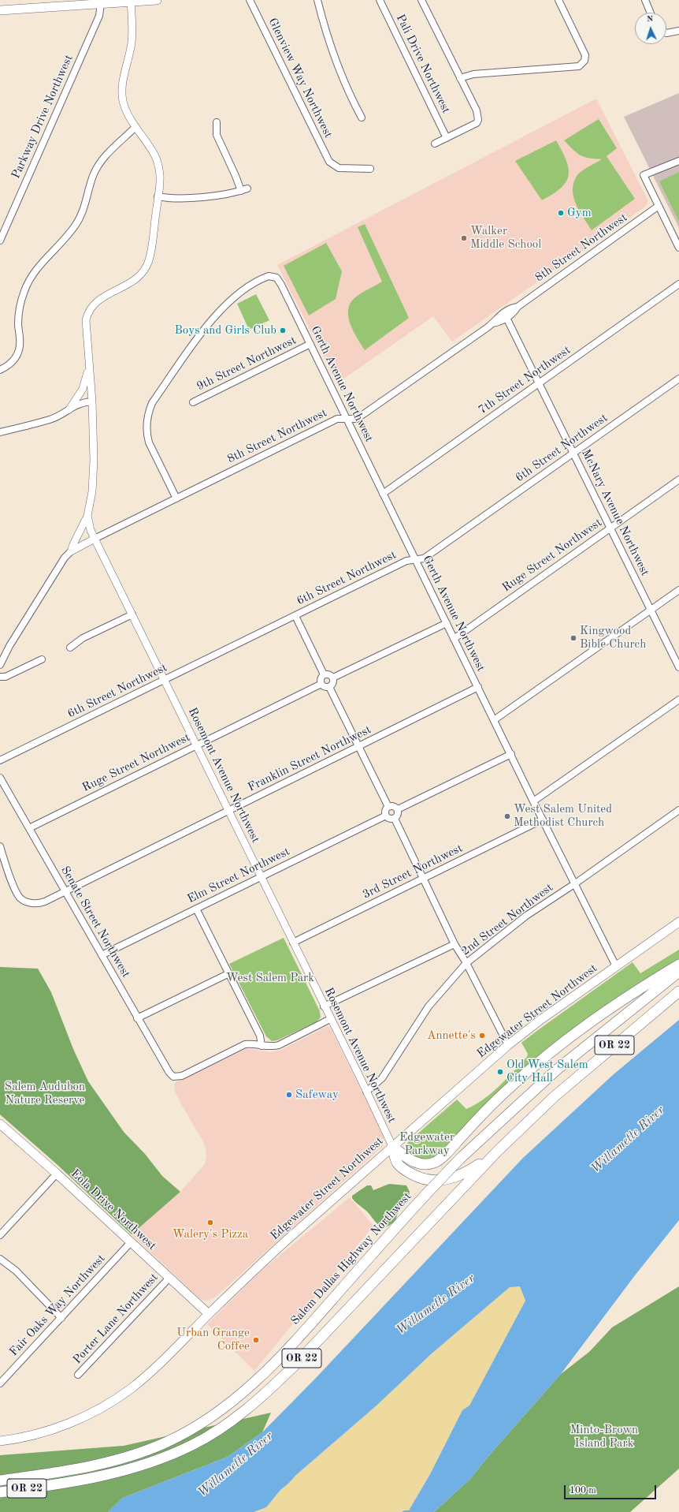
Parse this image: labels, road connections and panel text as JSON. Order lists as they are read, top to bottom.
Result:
{
  "streets": {
    "highway": ["OR 22", "Salem Dallas Highway Northwest"],
    "main road": ["Edgewater Street Northwest", "Eola Drive Northwest"],
    "street": [
      "Pali Drive Northwest",
      "Glenview Way Northwest",
      "Parkway Drive Northwest",
      "8th Street Northwest",
      "9th Street Northwest",
      "7th Street Northwest",
      "Gerth Avenue Northwest",
      "6th Street Northwest",
      "McNary Avenue Northwest",
      "Ruge Street Northwest",
      "Franklin Street Northwest",
      "Rosemont Avenue Northwest",
      "3rd Street Northwest",
      "Elm Street Northwest",
      "2nd Street Northwest",
      "Senate Street Northwest",
      "Fair Oaks Way Northwest",
      "Porter Lane Northwest"
    ]
  },
  "crossings": [
    ["8th Street Northwest", "Gerth Avenue Northwest"],
    ["8th Street Northwest", "McNary Avenue Northwest"],
    ["8th Street Northwest", "Rosemont Avenue Northwest"],
    ["9th Street Northwest", "Gerth Avenue Northwest"],
    ["7th Street Northwest", "Gerth Avenue Northwest"],
    ["7th Street Northwest", "McNary Avenue Northwest"],
    ["Gerth Avenue Northwest", "6th Street Northwest"],
    ["Gerth Avenue Northwest", "Ruge Street Northwest"],
    ["Gerth Avenue Northwest", "Franklin Street Northwest"],
    ["Gerth Avenue Northwest", "3rd Street Northwest"],
    ["Gerth Avenue Northwest", "2nd Street Northwest"],
    ["Gerth Avenue Northwest", "Edgewater Street Northwest"],
    ["6th Street Northwest", "McNary Avenue Northwest"],
    ["6th Street Northwest", "Rosemont Avenue Northwest"],
    ["McNary Avenue Northwest", "Ruge Street Northwest"],
    ["Ruge Street Northwest", "Rosemont Avenue Northwest"],
    ["Ruge Street Northwest", "Senate Street Northwest"],
    ["Franklin Street Northwest", "Rosemont Avenue Northwest"],
    ["Franklin Street Northwest", "Senate Street Northwest"],
    ["Rosemont Avenue Northwest", "3rd Street Northwest"],
    ["Rosemont Avenue Northwest", "Elm Street Northwest"],
    ["Rosemont Avenue Northwest", "2nd Street Northwest"],
    ["Rosemont Avenue Northwest", "Edgewater Street Northwest"],
    ["Rosemont Avenue Northwest", "OR 22"],
    ["Elm Street Northwest", "Senate Street Northwest"],
    ["Edgewater Street Northwest", "OR 22"],
    ["Edgewater Street Northwest", "Eola Drive Northwest"],
    ["Eola Drive Northwest", "Fair Oaks Way Northwest"],
    ["Eola Drive Northwest", "Porter Lane Northwest"]
  ],
  "water": ["Willamette River"],
  "parks": [
    "West Salem Park",
    "Salem Audubon Nature Reserve",
    "Edgewater Parkway",
    "Minto-Brown Island Park"
  ],
  "places": [
    "Gym",
    "Walker Middle School",
    "Boys and Girls Club",
    "Kingwood Bible Church",
    "West Salem United Methodist Church",
    "Annette's",
    "Old West Salem City Hall",
    "Safeway",
    "Walery's Pizza",
    "Urban Grange Coffee"
  ],
  "scale_bar": "100 m",
  "north": "top"
}
